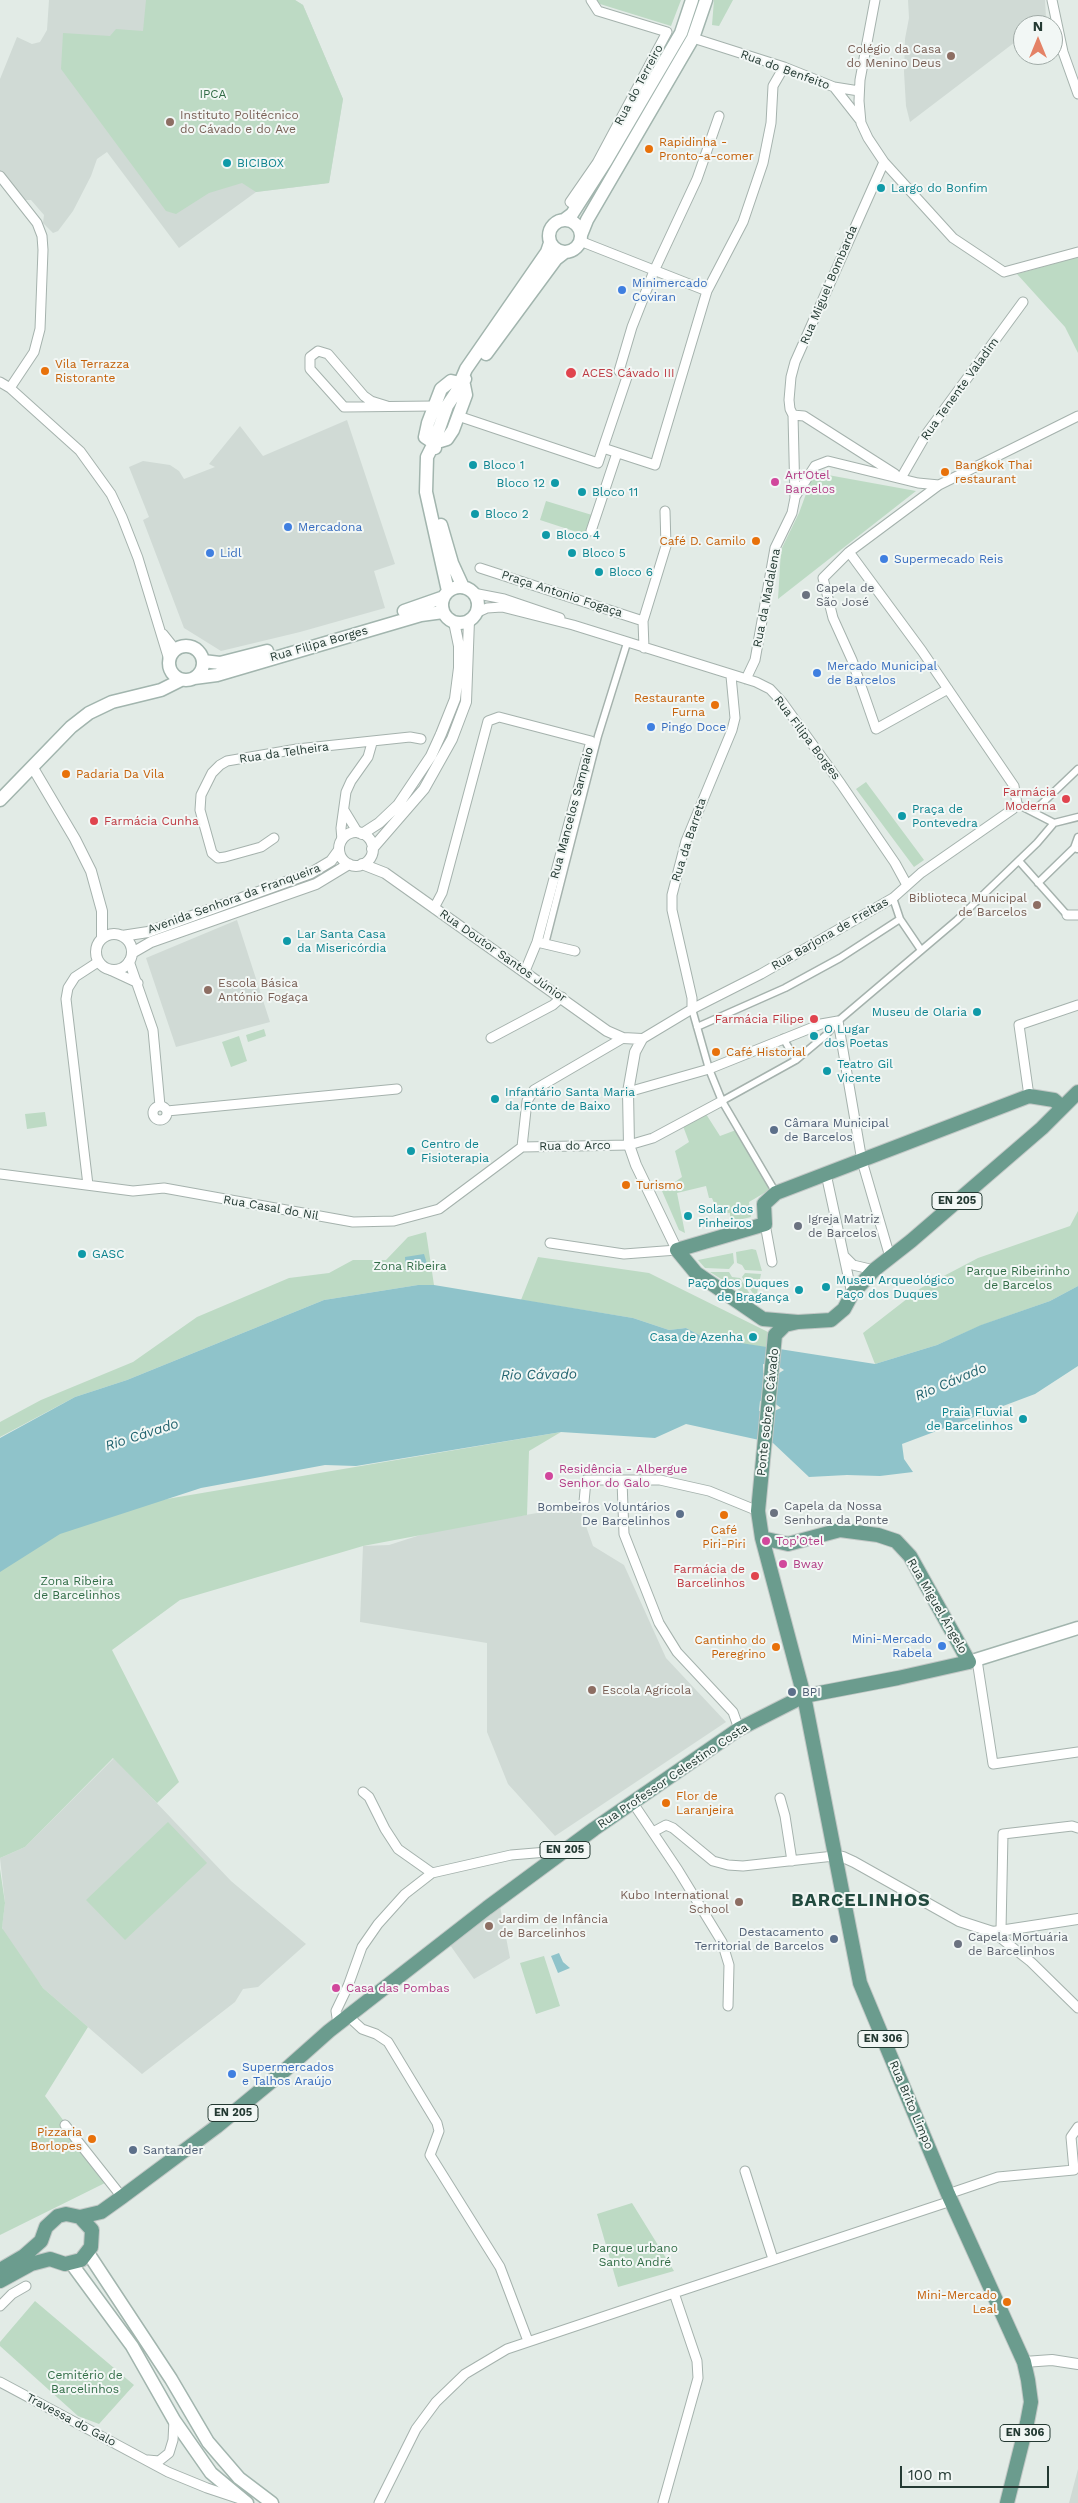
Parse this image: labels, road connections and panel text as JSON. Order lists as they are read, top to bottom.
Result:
{
  "streets": {
    "main road": [
      "Rua Filipa Borges",
      "EN 205",
      "Ponte sobre o Cávado",
      "Rua Miguel Ângelo",
      "Rua Professor Celestino Costa",
      "EN 306",
      "Rua Brito Limpo"
    ],
    "street": [
      "Rua do Benfeito",
      "Rua do Terreiro",
      "Rua Miguel Bombarda",
      "Rua Tenente Valadim",
      "Praça Antonio Fogaça",
      "Rua da Madalena",
      "Rua da Telheira",
      "Rua Mancelos Sampaio",
      "Rua da Barreta",
      "Avenida Senhora da Franqueira",
      "Rua Barjona de Freitas",
      "Rua Doutor Santos Júnior",
      "Rua do Arco",
      "Rua Casal do Nil",
      "Travessa do Galo"
    ]
  },
  "crossings": [
    ["Rua do Benfeito", "Rua do Terreiro"],
    ["Rua Miguel Bombarda", "Rua da Madalena"],
    ["Rua da Madalena", "Rua Filipa Borges"],
    ["Rua Filipa Borges", "Rua da Barreta"],
    ["Rua Filipa Borges", "Rua Barjona de Freitas"],
    ["Rua Mancelos Sampaio", "Rua Doutor Santos Júnior"],
    ["Rua da Barreta", "Rua Barjona de Freitas"],
    ["Avenida Senhora da Franqueira", "Rua Doutor Santos Júnior"],
    ["Rua do Arco", "Rua Casal do Nil"],
    ["EN 205", "Ponte sobre o Cávado"],
    ["Ponte sobre o Cávado", "Rua Miguel Ângelo"],
    ["Ponte sobre o Cávado", "Rua Brito Limpo"],
    ["Rua Miguel Ângelo", "Rua Professor Celestino Costa"],
    ["Rua Miguel Ângelo", "Rua Brito Limpo"],
    ["Rua Professor Celestino Costa", "Rua Brito Limpo"]
  ],
  "districts": ["BARCELINHOS"],
  "water": ["Rio Cávado"],
  "parks": [
    "IPCA",
    "Zona Ribeira",
    "Parque Ribeirinho de Barcelos",
    "Zona Ribeira de Barcelinhos",
    "Parque urbano Santo André",
    "Cemitério de Barcelinhos"
  ],
  "places": [
    "Colégio da Casa do Menino Deus",
    "Instituto Politécnico do Cávado e do Ave",
    "Rapidinha - Pronto-a-comer",
    "BICIBOX",
    "Largo do Bonfim",
    "Minimercado Coviran",
    "Vila Terrazza Ristorante",
    "ACES Cávado III",
    "Bloco 1",
    "Bangkok Thai restaurant",
    "Art'Otel Barcelos",
    "Bloco 12",
    "Bloco 11",
    "Bloco 2",
    "Mercadona",
    "Bloco 4",
    "Café D. Camilo",
    "Lidl",
    "Bloco 5",
    "Supermecado Reis",
    "Bloco 6",
    "Capela de São José",
    "Mercado Municipal de Barcelos",
    "Restaurante Furna",
    "Pingo Doce",
    "Padaria Da Vila",
    "Farmácia Moderna",
    "Praça de Pontevedra",
    "Farmácia Cunha",
    "Biblioteca Municipal de Barcelos",
    "Lar Santa Casa da Misericórdia",
    "Escola Básica António Fogaça",
    "Museu de Olaria",
    "Farmácia Filipe",
    "O Lugar dos Poetas",
    "Café Historial",
    "Teatro Gil Vicente",
    "Infantário Santa Maria da Fonte de Baixo",
    "Câmara Municipal de Barcelos",
    "Centro de Fisioterapia",
    "Turismo",
    "Solar dos Pinheiros",
    "Igreja Matriz de Barcelos",
    "GASC",
    "Museu Arqueológico Paço dos Duques",
    "Paço dos Duques de Bragança",
    "Casa de Azenha",
    "Praia Fluvial de Barcelinhos",
    "Residência - Albergue Senhor do Galo",
    "Capela da Nossa Senhora da Ponte",
    "Bombeiros Voluntários De Barcelinhos",
    "Café Piri-Piri",
    "Top’Otel",
    "Bway",
    "Farmácia de Barcelinhos",
    "Mini-Mercado Rabela",
    "Cantinho do Peregrino",
    "Escola Agrícola",
    "BPI",
    "Flor de Laranjeira",
    "Kubo International School",
    "Jardim de Infância de Barcelinhos",
    "Destacamento Territorial de Barcelos",
    "Capela Mortuária de Barcelinhos",
    "Casa das Pombas",
    "Supermercados e Talhos Araújo",
    "Pizzaria Borlopes",
    "Santander",
    "Mini-Mercado Leal"
  ],
  "scale_bar": "100 m",
  "north": "top"
}
